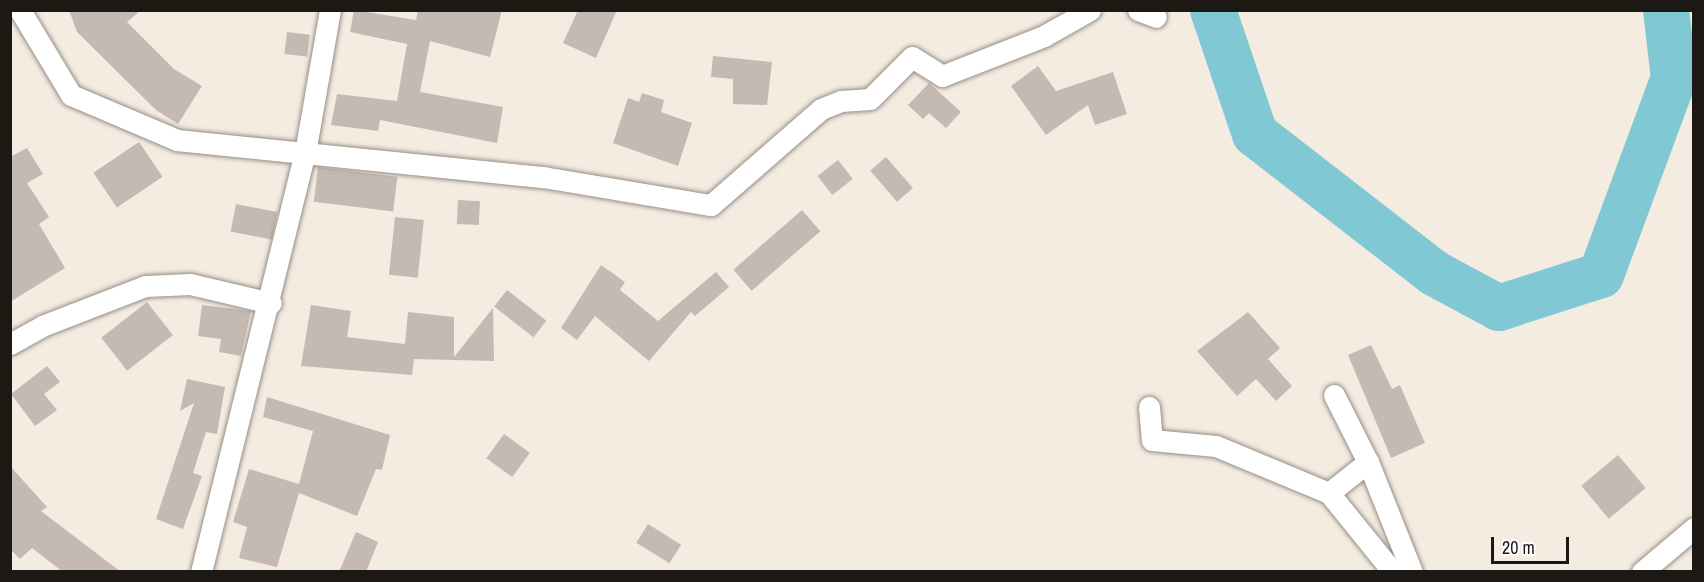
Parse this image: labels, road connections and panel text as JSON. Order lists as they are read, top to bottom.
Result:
{
  "scale_bar": "20 m"
}
